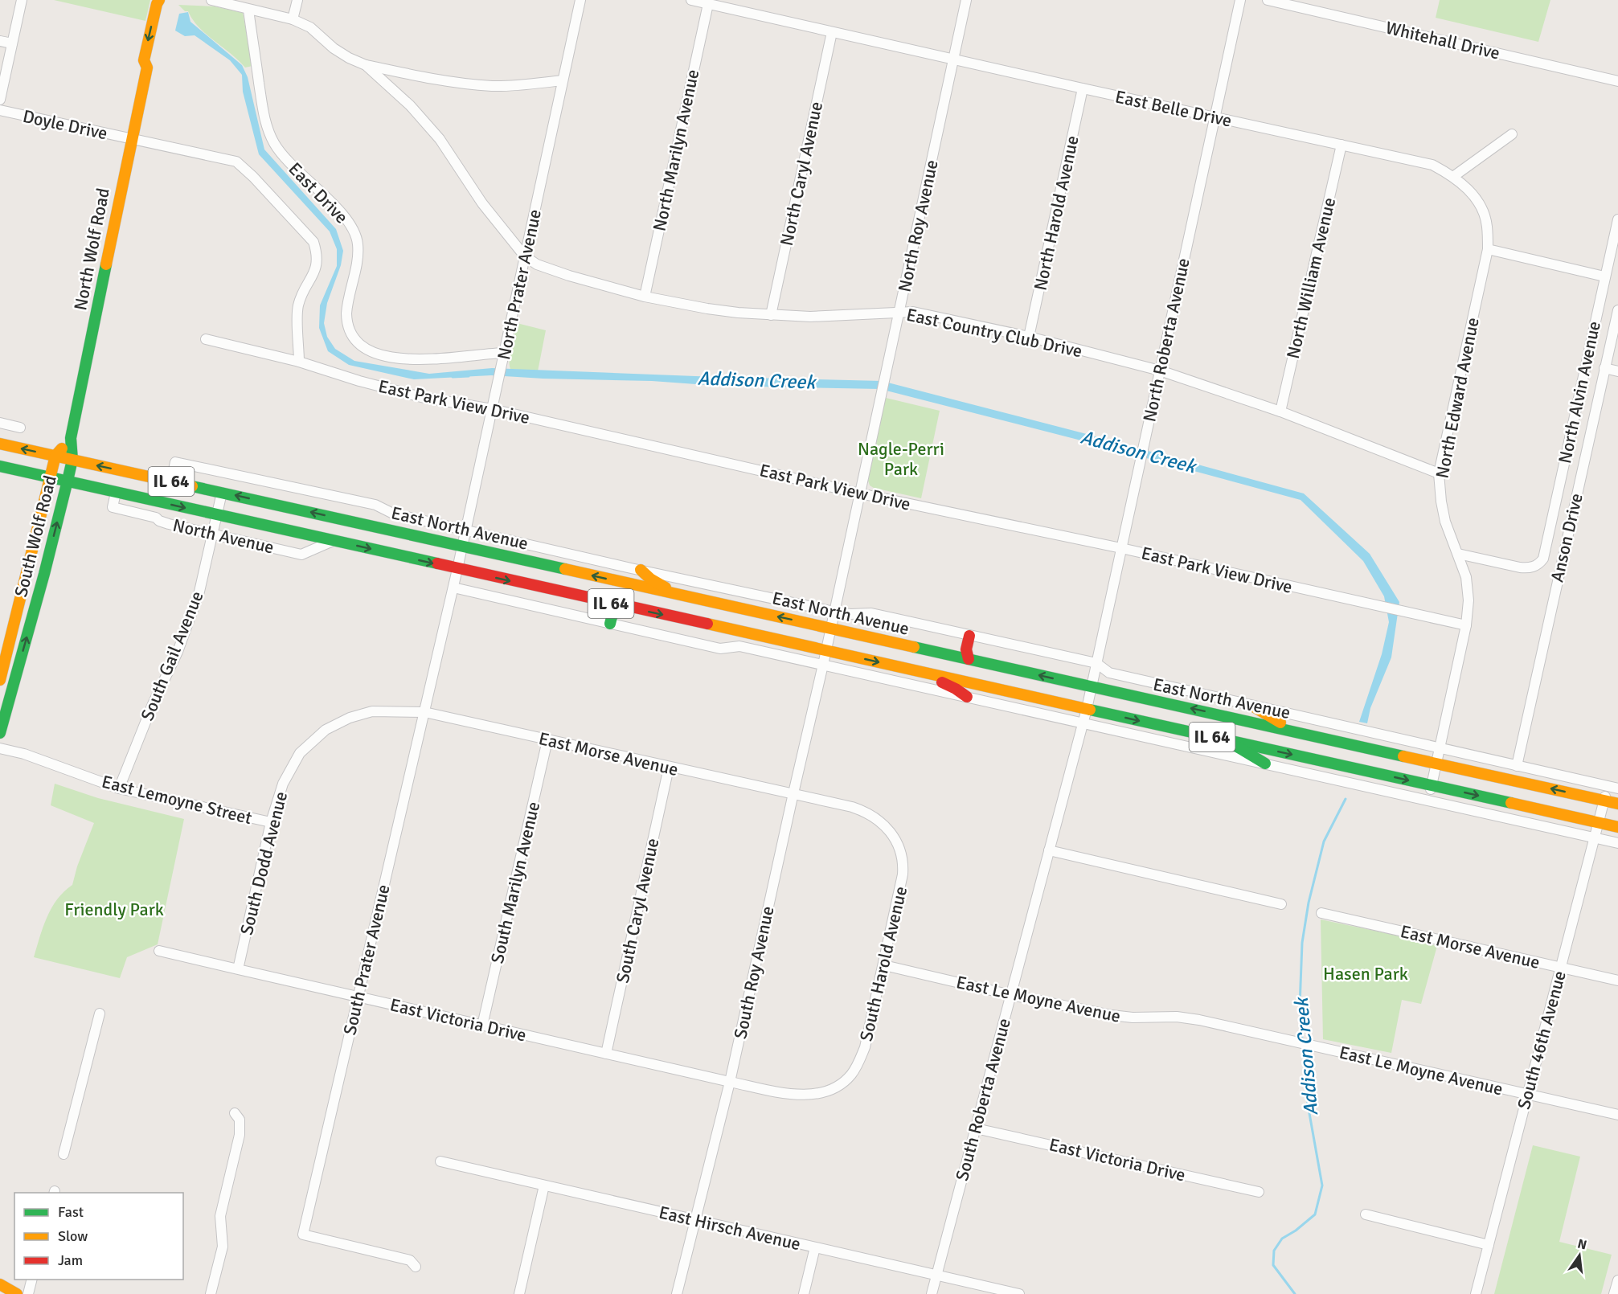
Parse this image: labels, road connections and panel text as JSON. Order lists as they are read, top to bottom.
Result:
{
  "streets": {
    "main road": [
      "North Wolf Road",
      "IL 64",
      "East North Avenue",
      "South Wolf Road"
    ],
    "street": [
      "Whitehall Drive",
      "East Belle Drive",
      "Doyle Drive",
      "North Marilyn Avenue",
      "North Caryl Avenue",
      "East Drive",
      "North Harold Avenue",
      "North Roy Avenue",
      "North William Avenue",
      "North Prater Avenue",
      "East Country Club Drive",
      "North Roberta Avenue",
      "North Alvin Avenue",
      "North Edward Avenue",
      "East Park View Drive",
      "North Avenue",
      "Anson Drive",
      "South Gail Avenue",
      "East Morse Avenue",
      "East Lemoyne Street",
      "South Dodd Avenue",
      "South Marilyn Avenue",
      "South Caryl Avenue",
      "South Prater Avenue",
      "South Harold Avenue",
      "South Roy Avenue",
      "East Le Moyne Avenue",
      "East Victoria Drive",
      "South 46th Avenue",
      "South Roberta Avenue",
      "East Hirsch Avenue"
    ]
  },
  "crossings": [
    ["East Belle Drive", "North Marilyn Avenue"],
    ["East Belle Drive", "North Caryl Avenue"],
    ["East Belle Drive", "North Harold Avenue"],
    ["East Belle Drive", "North Roy Avenue"],
    ["East Belle Drive", "North William Avenue"],
    ["East Belle Drive", "North Roberta Avenue"],
    ["East Belle Drive", "North Edward Avenue"],
    ["Doyle Drive", "North Wolf Road"],
    ["Doyle Drive", "East Park View Drive"],
    ["North Marilyn Avenue", "East Country Club Drive"],
    ["North Caryl Avenue", "East Country Club Drive"],
    ["East Drive", "North Prater Avenue"],
    ["East Drive", "East Country Club Drive"],
    ["North Harold Avenue", "East Country Club Drive"],
    ["North Roy Avenue", "East Country Club Drive"],
    ["North Roy Avenue", "East Park View Drive"],
    ["North Roy Avenue", "IL 64"],
    ["North Roy Avenue", "East North Avenue"],
    ["North Roy Avenue", "South Roy Avenue"],
    ["North Wolf Road", "IL 64"],
    ["North Wolf Road", "East North Avenue"],
    ["North Wolf Road", "South Wolf Road"],
    ["North William Avenue", "East Country Club Drive"],
    ["North Prater Avenue", "East Country Club Drive"],
    ["North Prater Avenue", "East Park View Drive"],
    ["North Prater Avenue", "IL 64"],
    ["North Prater Avenue", "East North Avenue"],
    ["North Prater Avenue", "South Prater Avenue"],
    ["East Country Club Drive", "North Roberta Avenue"],
    ["East Country Club Drive", "North Edward Avenue"],
    ["North Roberta Avenue", "East Park View Drive"],
    ["North Roberta Avenue", "IL 64"],
    ["North Roberta Avenue", "East North Avenue"],
    ["North Roberta Avenue", "South Roberta Avenue"],
    ["North Alvin Avenue", "North Edward Avenue"],
    ["North Edward Avenue", "East Park View Drive"],
    ["North Edward Avenue", "IL 64"],
    ["North Edward Avenue", "East North Avenue"],
    ["IL 64", "East North Avenue"],
    ["IL 64", "South Wolf Road"],
    ["IL 64", "North Avenue"],
    ["IL 64", "South Gail Avenue"],
    ["IL 64", "South Prater Avenue"],
    ["IL 64", "South Roy Avenue"],
    ["IL 64", "South 46th Avenue"],
    ["IL 64", "South Roberta Avenue"],
    ["East North Avenue", "South Wolf Road"],
    ["East North Avenue", "Anson Drive"],
    ["East North Avenue", "South Gail Avenue"],
    ["East North Avenue", "South 46th Avenue"],
    ["North Avenue", "South Gail Avenue"],
    ["South Gail Avenue", "East Lemoyne Street"],
    ["East Morse Avenue", "South Dodd Avenue"],
    ["East Morse Avenue", "South Marilyn Avenue"],
    ["East Morse Avenue", "South Caryl Avenue"],
    ["East Morse Avenue", "South Prater Avenue"],
    ["East Morse Avenue", "South Harold Avenue"],
    ["East Morse Avenue", "South Roy Avenue"],
    ["East Morse Avenue", "South 46th Avenue"],
    ["East Lemoyne Street", "South Dodd Avenue"],
    ["South Dodd Avenue", "South Prater Avenue"],
    ["South Dodd Avenue", "East Victoria Drive"],
    ["South Marilyn Avenue", "East Victoria Drive"],
    ["South Caryl Avenue", "East Victoria Drive"],
    ["South Prater Avenue", "East Victoria Drive"],
    ["South Harold Avenue", "South Roy Avenue"],
    ["South Harold Avenue", "East Le Moyne Avenue"],
    ["South Harold Avenue", "East Victoria Drive"],
    ["South Roy Avenue", "East Victoria Drive"],
    ["South Roy Avenue", "East Hirsch Avenue"],
    ["East Le Moyne Avenue", "South 46th Avenue"],
    ["East Le Moyne Avenue", "South Roberta Avenue"],
    ["East Victoria Drive", "South Roberta Avenue"],
    ["South Roberta Avenue", "East Hirsch Avenue"]
  ],
  "water": ["Addison Creek"],
  "parks": ["Nagle-Perri Park", "Friendly Park", "Hasen Park"],
  "legend": ["Fast", "Slow", "Jam"],
  "north": "top"
}
